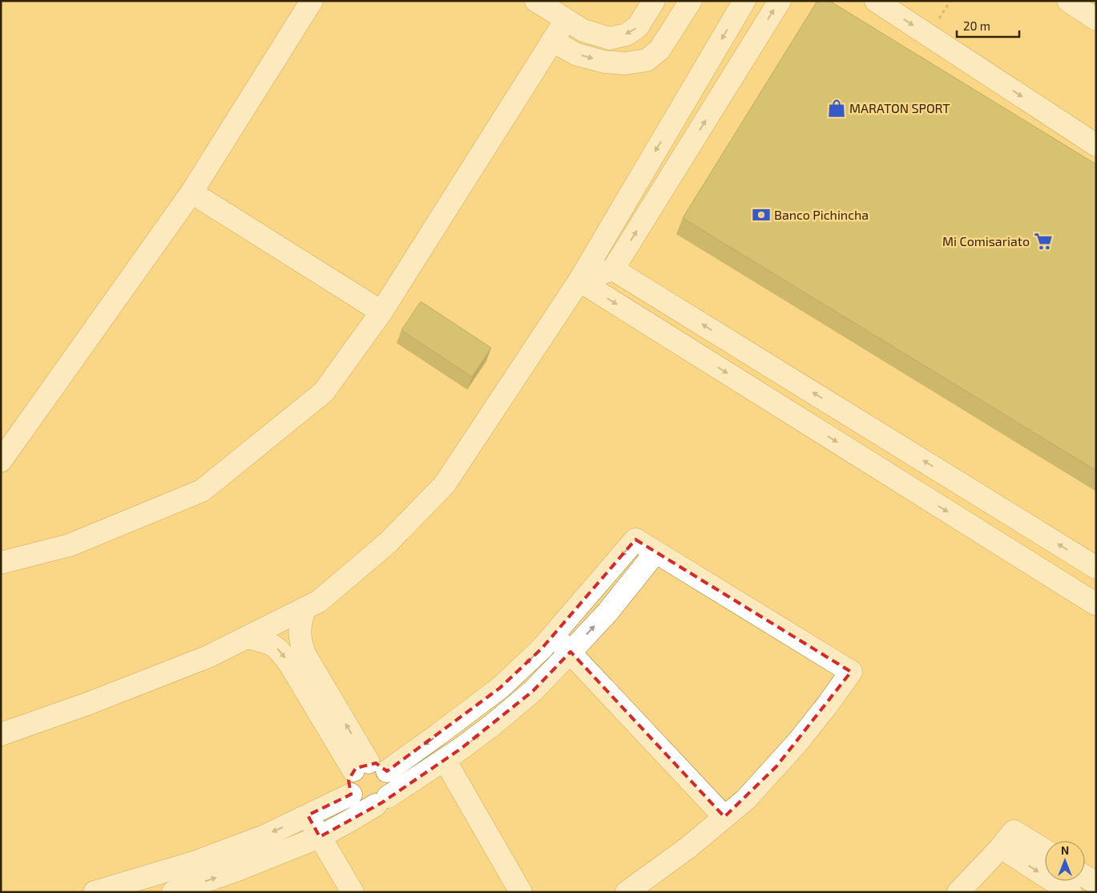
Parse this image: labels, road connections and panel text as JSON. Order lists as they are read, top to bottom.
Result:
{
  "places": {
    "shop": ["MARATON SPORT"],
    "bank": ["Banco Pichincha"],
    "supermarket": ["Mi Comisariato"]
  },
  "scale_bar": "20 m",
  "north": "top"
}
